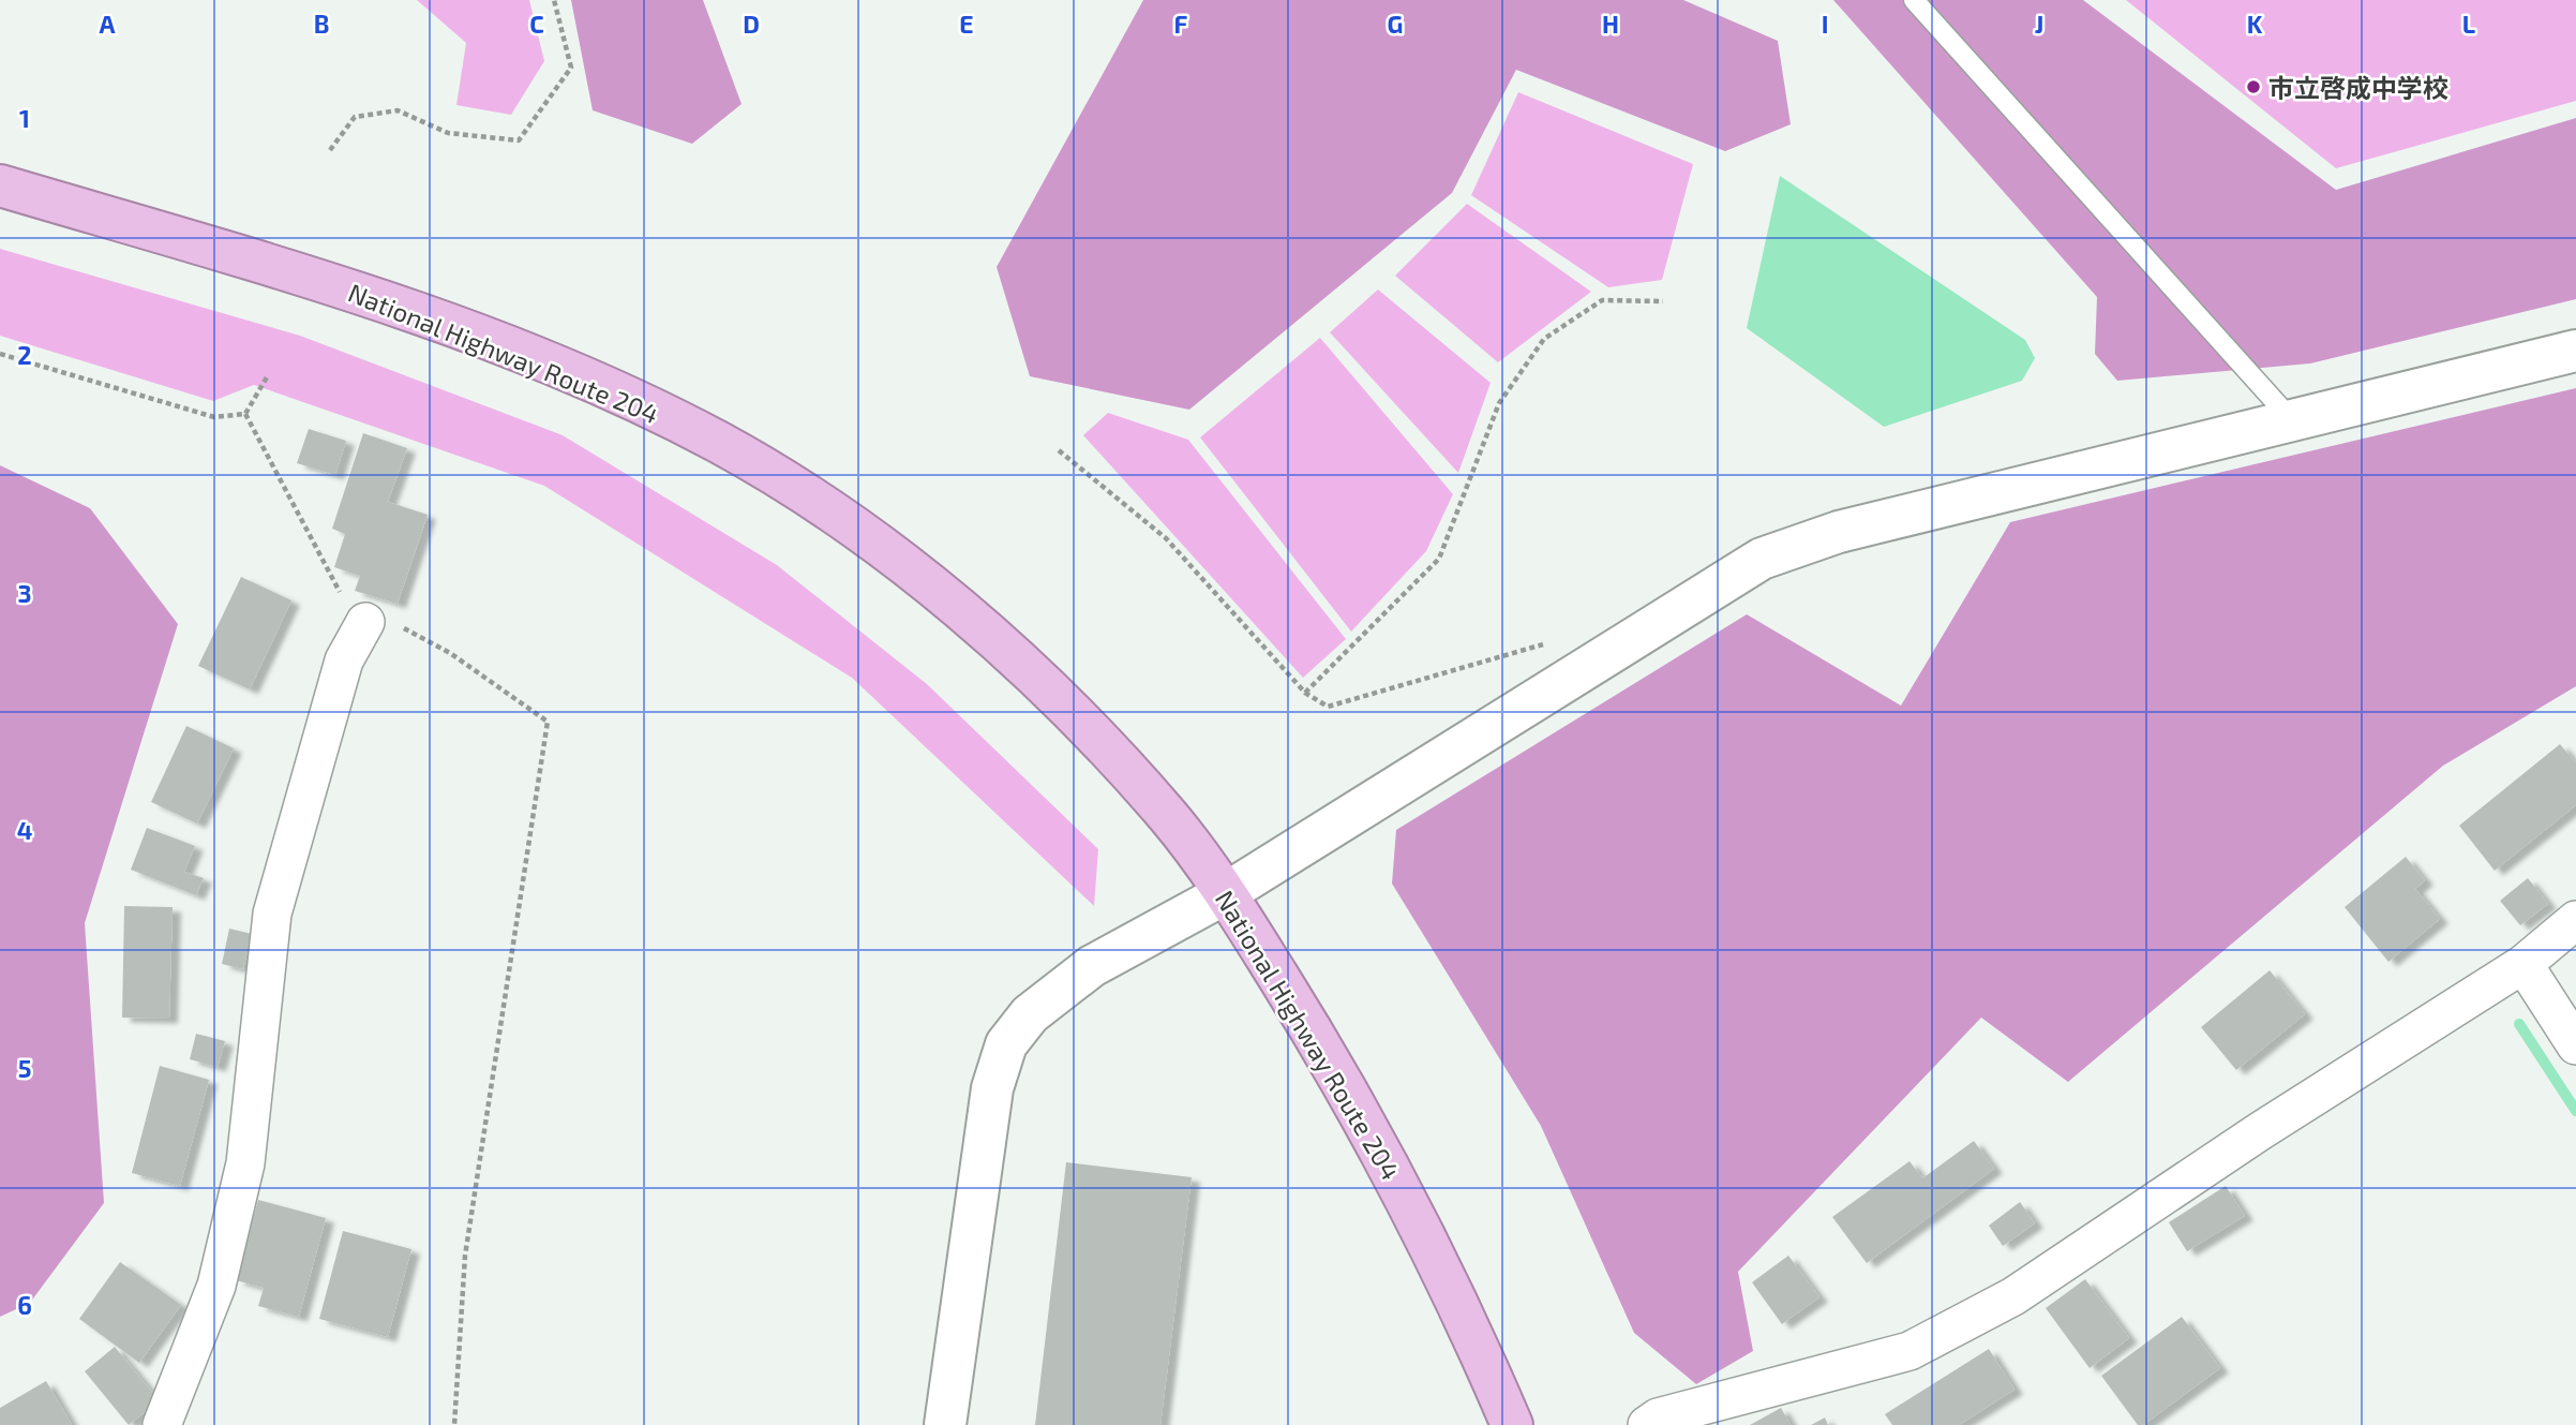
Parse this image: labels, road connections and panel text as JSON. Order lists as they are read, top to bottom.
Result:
{
  "streets": {
    "highway": ["National Highway Route 204"]
  },
  "places": ["市立啓成中学校"],
  "grid": {
    "columns": [
      "A",
      "B",
      "C",
      "D",
      "E",
      "F",
      "G",
      "H",
      "I",
      "J",
      "K",
      "L"
    ],
    "rows": [
      "1",
      "2",
      "3",
      "4",
      "5",
      "6"
    ]
  }
}
